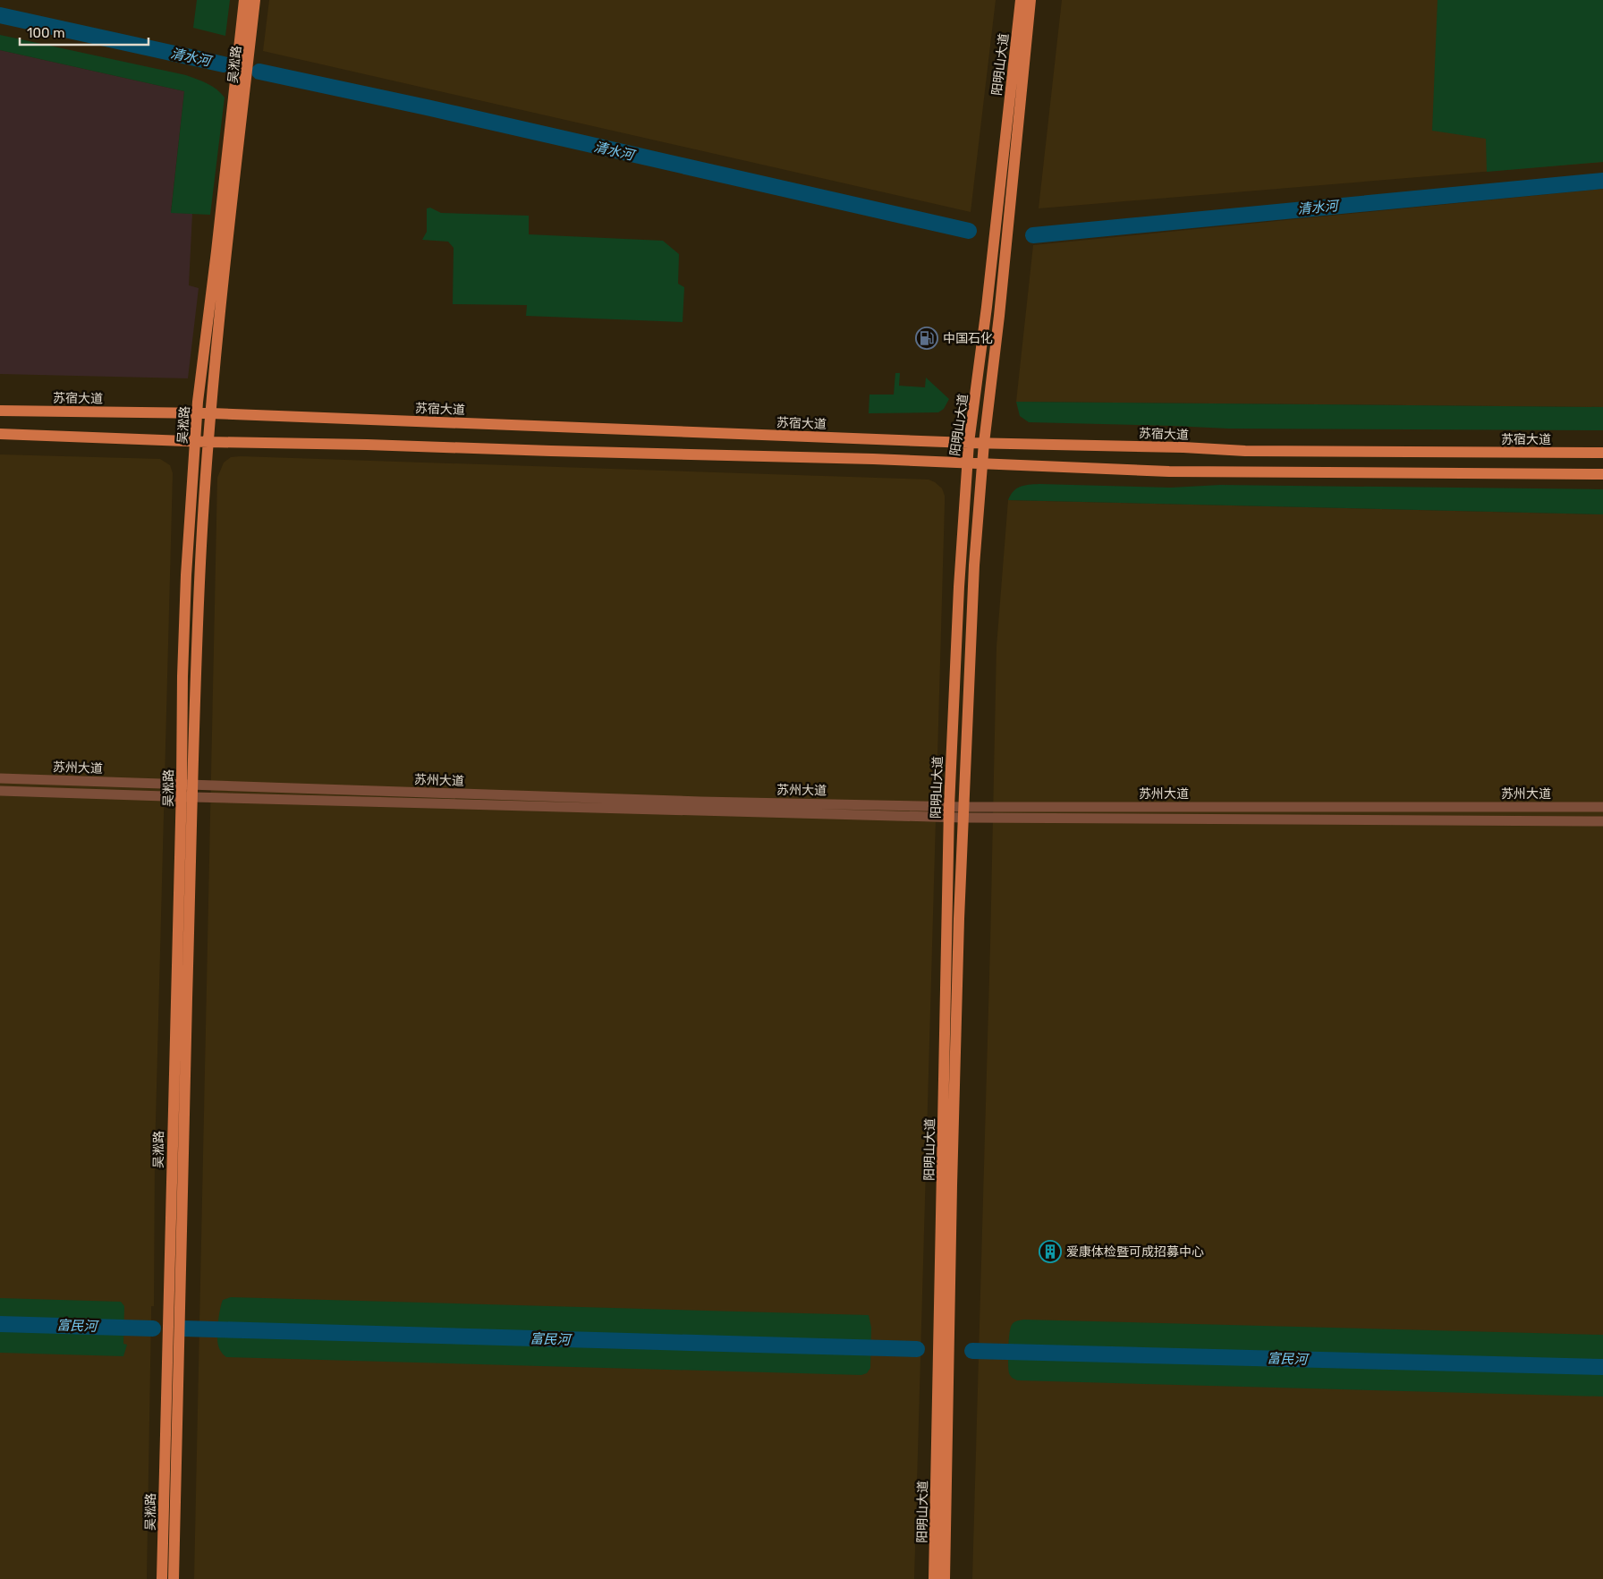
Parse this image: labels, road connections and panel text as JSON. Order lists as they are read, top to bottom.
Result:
{
  "streets": {
    "main road": ["吴淞路", "阳明山大道", "苏宿大道"],
    "street": ["苏州大道"]
  },
  "crossings": [
    ["吴淞路", "苏宿大道"],
    ["吴淞路", "苏州大道"],
    ["阳明山大道", "苏宿大道"],
    ["阳明山大道", "苏州大道"]
  ],
  "water": ["清水河", "富民河"],
  "places": {
    "fuel station": ["中国石化"],
    "building": ["爱康体检暨可成招募中心"]
  },
  "scale_bar": "100 m"
}
